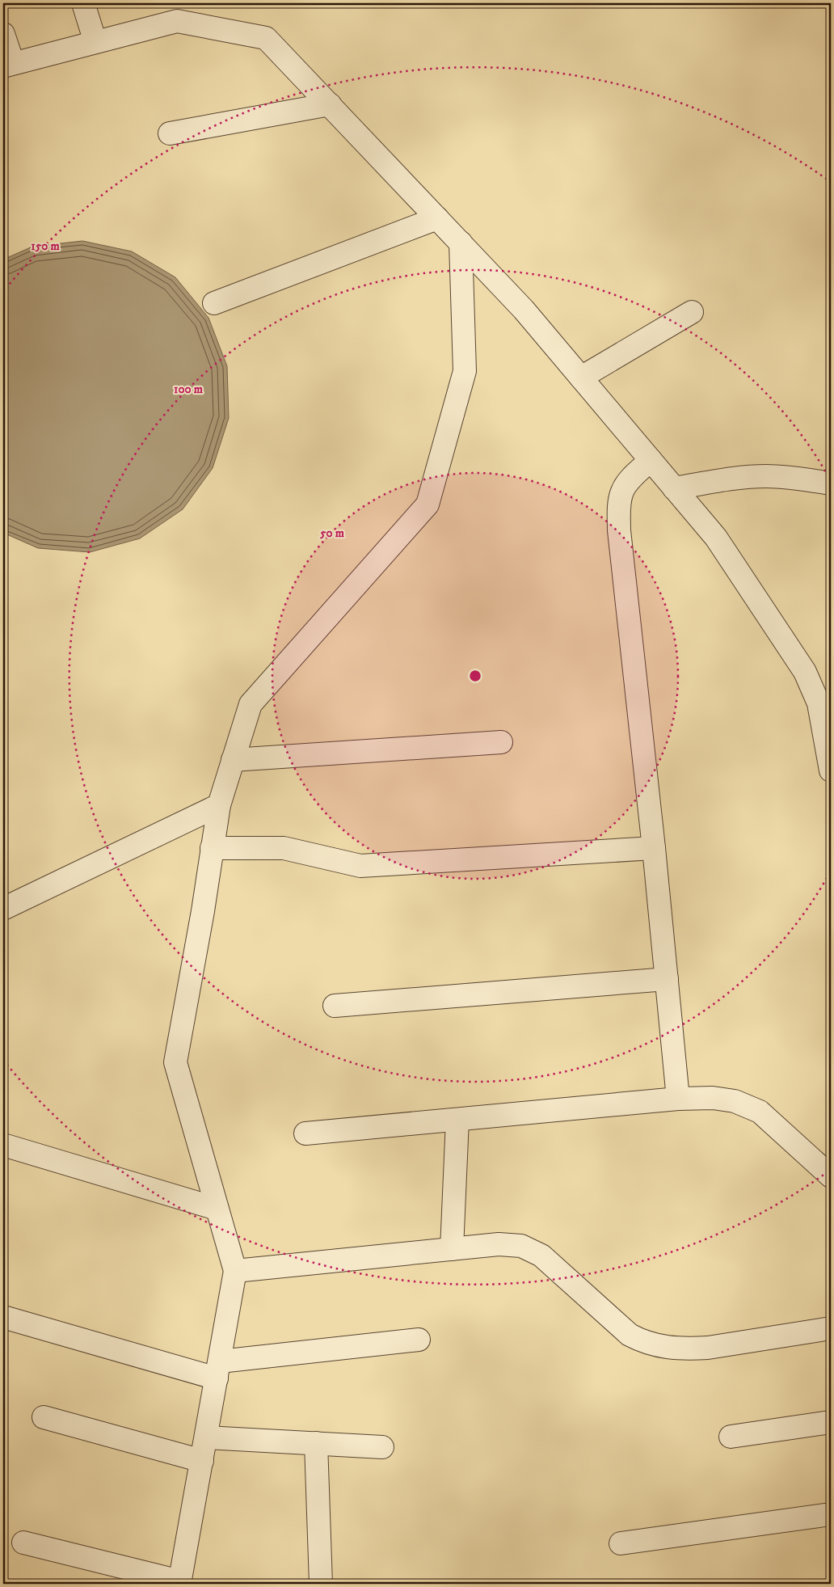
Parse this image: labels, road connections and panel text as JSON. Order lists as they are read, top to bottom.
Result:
{
  "rings": ["150 m", "100 m", "50 m"]
}
